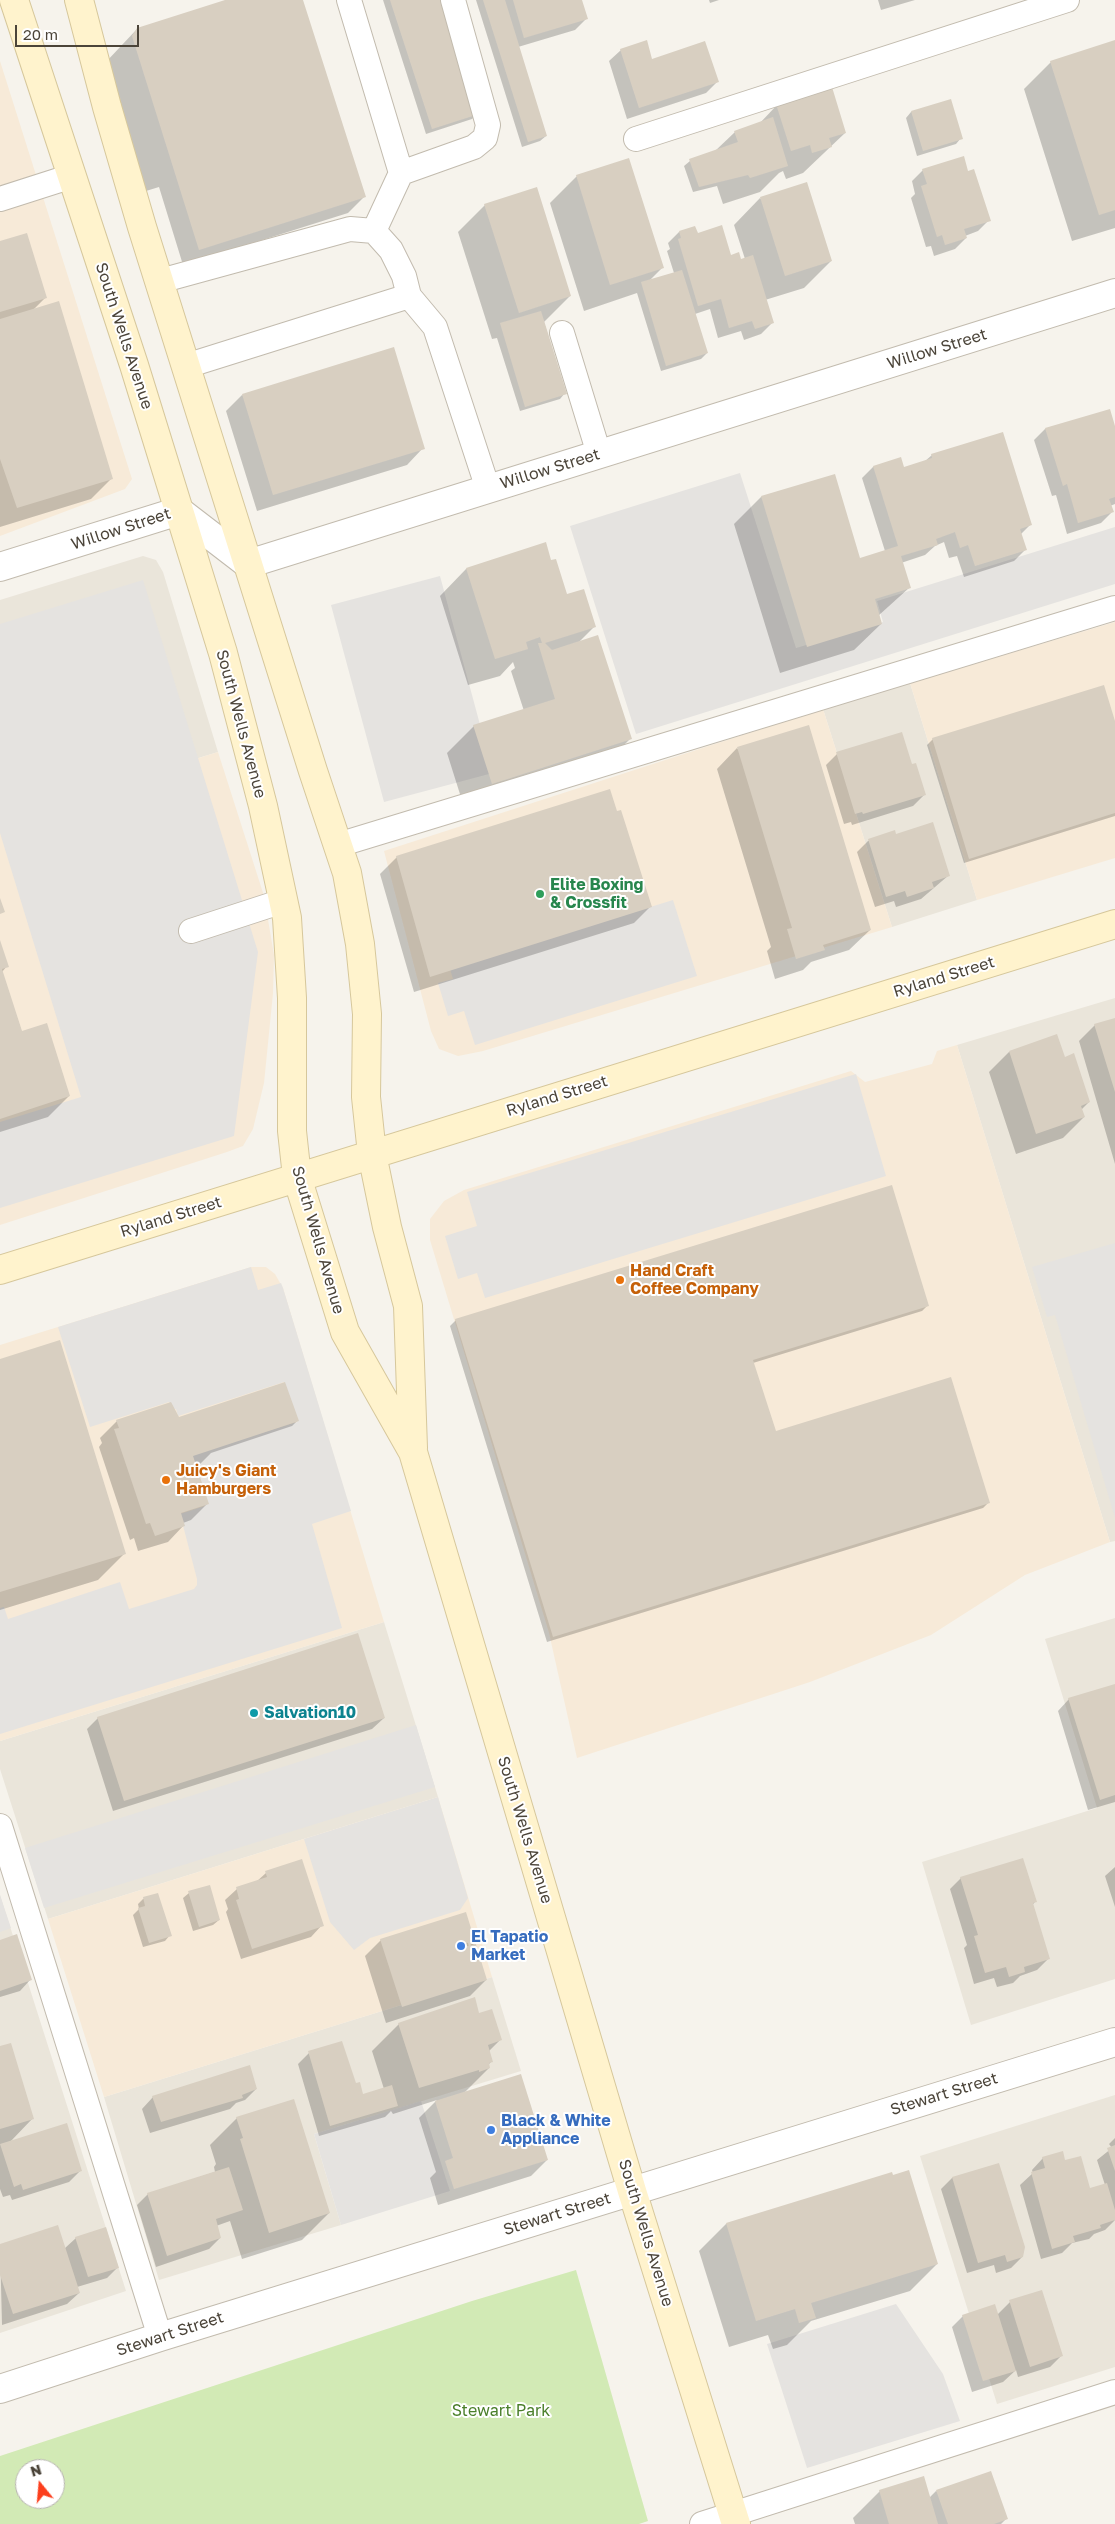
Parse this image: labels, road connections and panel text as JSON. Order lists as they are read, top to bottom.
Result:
{
  "streets": {
    "main road": ["South Wells Avenue", "Ryland Street"],
    "street": ["Willow Street", "Stewart Street"]
  },
  "crossings": [
    ["South Wells Avenue", "Willow Street"],
    ["South Wells Avenue", "Ryland Street"],
    ["South Wells Avenue", "Stewart Street"]
  ],
  "parks": ["Stewart Park"],
  "places": [
    "Elite Boxing & Crossfit",
    "Hand Craft Coffee Company",
    "Juicy's Giant Hamburgers",
    "Salvation10",
    "El Tapatio Market",
    "Black & White Appliance"
  ],
  "scale_bar": "20 m",
  "north": "top"
}
